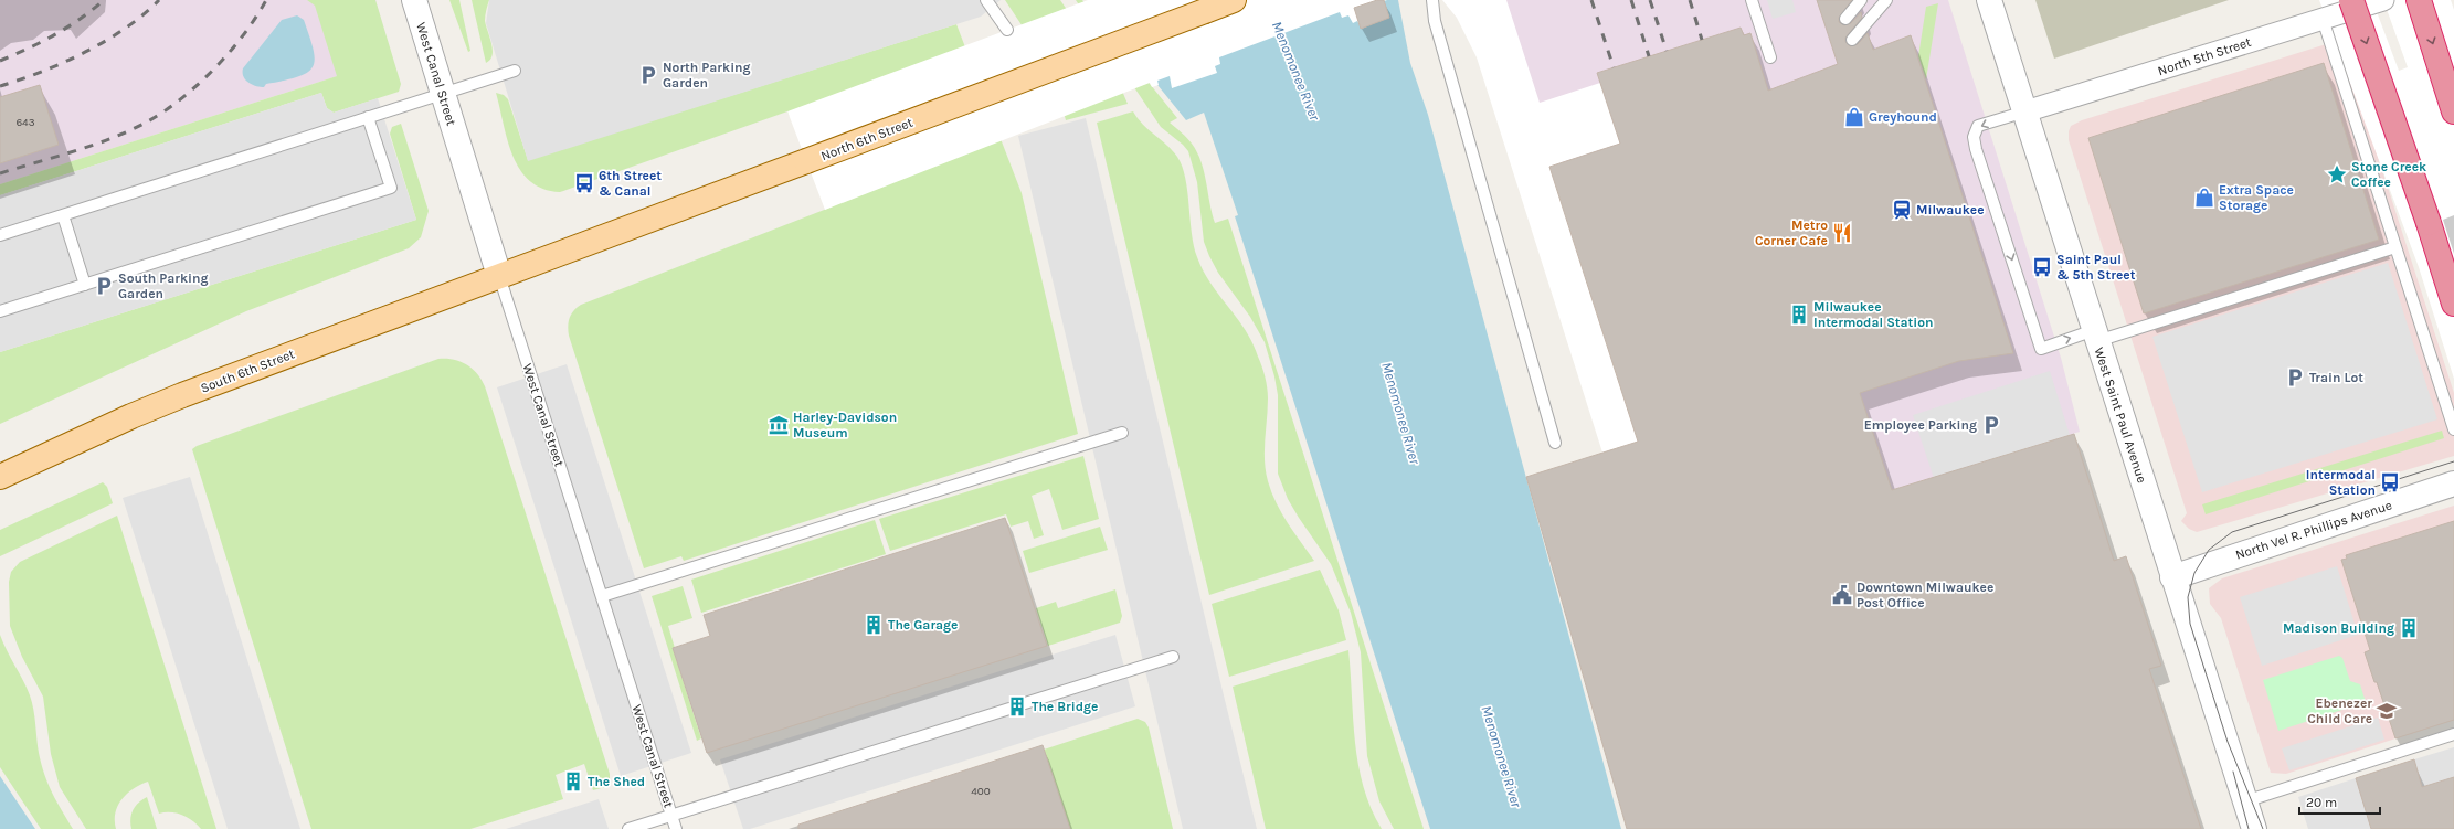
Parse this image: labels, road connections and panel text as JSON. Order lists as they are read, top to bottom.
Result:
{
  "streets": {
    "main road": ["North 6th Street", "South 6th Street"],
    "street": [
      "North 5th Street",
      "West Canal Street",
      "West Saint Paul Avenue",
      "North Vel R. Phillips Avenue"
    ]
  },
  "crossings": [
    ["North 5th Street", "West Saint Paul Avenue"],
    ["West Canal Street", "North 6th Street"],
    ["West Canal Street", "South 6th Street"],
    ["North 6th Street", "South 6th Street"],
    ["West Saint Paul Avenue", "North Vel R. Phillips Avenue"]
  ],
  "water": ["Menomonee River"],
  "places": {
    "parking": [
      "North Parking Garden",
      "South Parking Garden",
      "Train Lot",
      "Employee Parking"
    ],
    "shop": ["Greyhound", "Extra Space Storage"],
    "place": ["Stone Creek Coffee"],
    "bus stop": ["6th Street & Canal", "Saint Paul & 5th Street", "Intermodal Station"],
    "station": ["Milwaukee"],
    "restaurant": ["Metro Corner Cafe"],
    "building": [
      "Milwaukee Intermodal Station",
      "The Garage",
      "Madison Building",
      "The Bridge",
      "The Shed"
    ],
    "museum": ["Harley-Davidson Museum"],
    "public building": ["Downtown Milwaukee Post Office"],
    "school or university": ["Ebenezer Child Care"]
  },
  "house_numbers": ["643", "400"],
  "scale_bar": "20 m"
}
